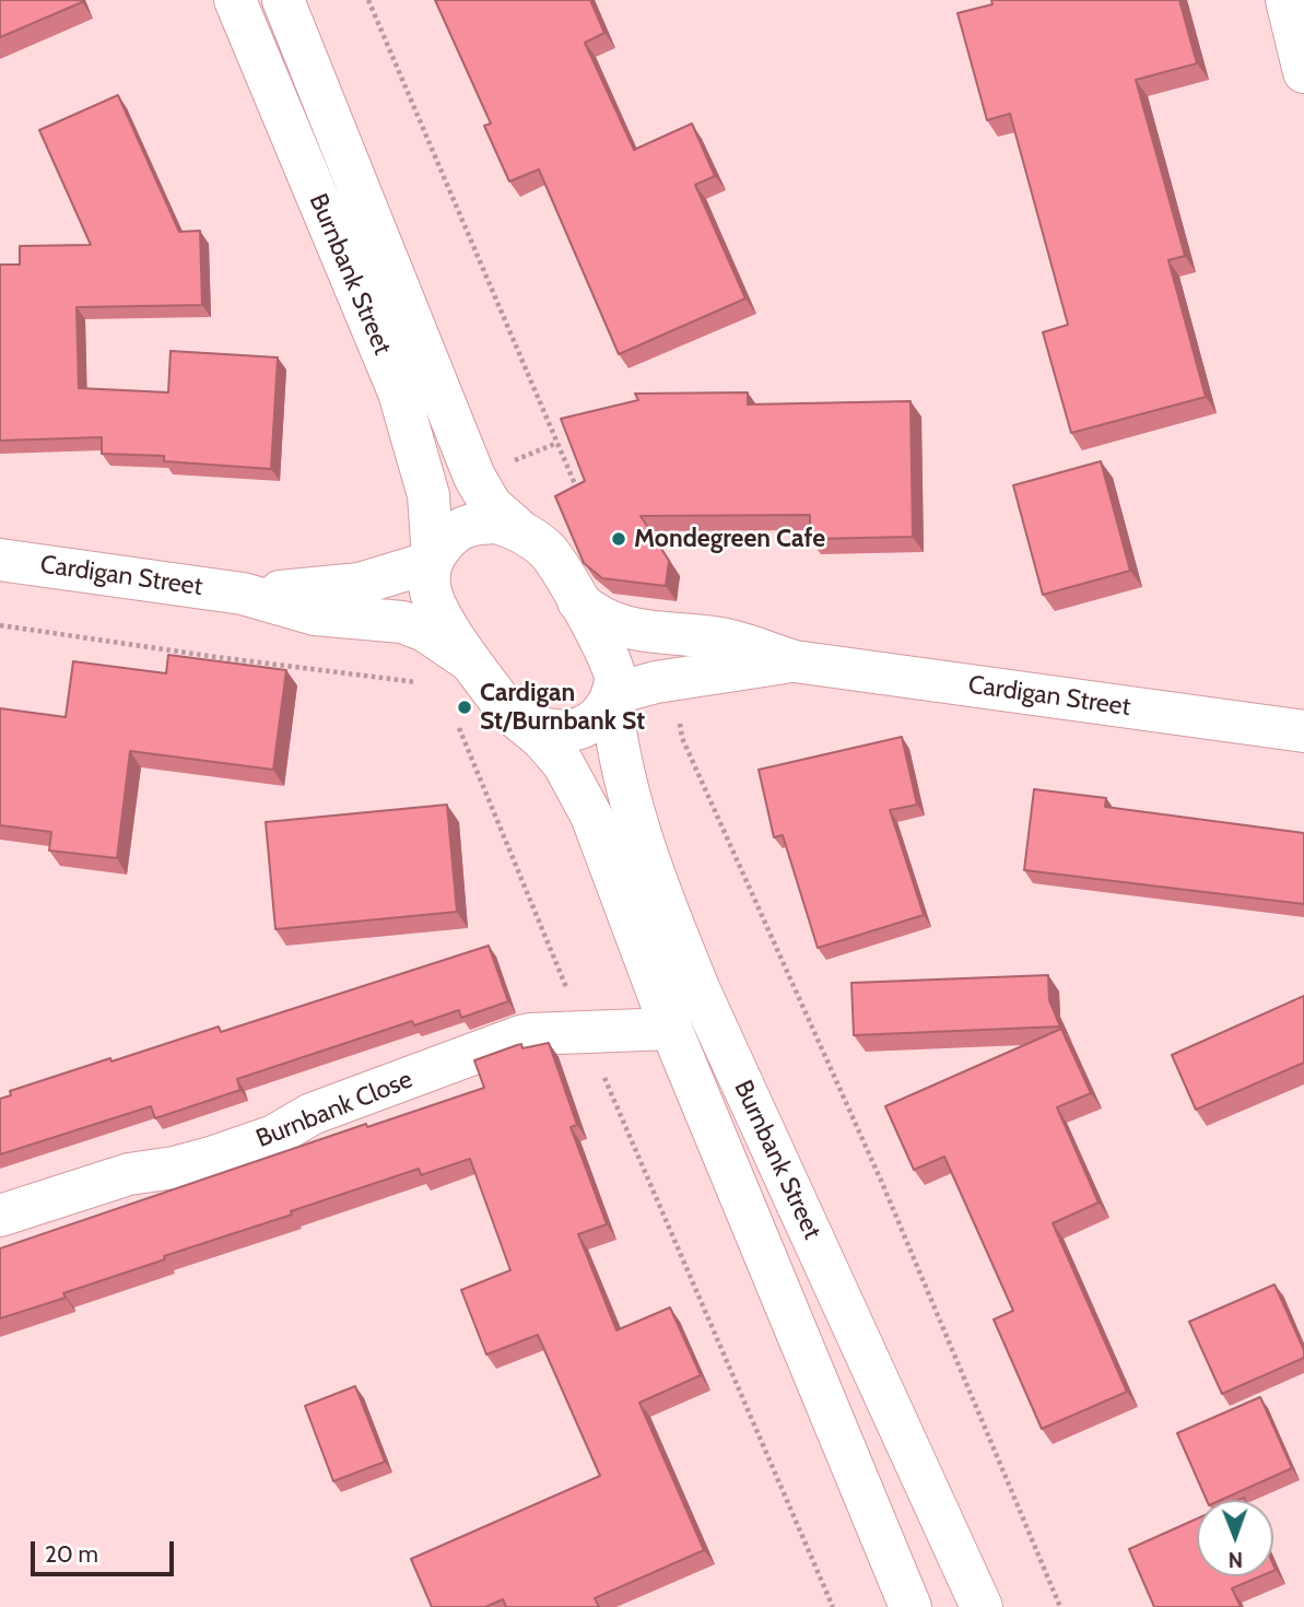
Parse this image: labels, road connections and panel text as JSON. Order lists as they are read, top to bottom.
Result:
{
  "streets": {
    "main road": ["Burnbank Street", "Cardigan Street", "Burnbank Close"]
  },
  "crossings": [
    ["Burnbank Street", "Cardigan Street"],
    ["Burnbank Street", "Burnbank Close"]
  ],
  "places": ["Mondegreen Cafe", "Cardigan St/Burnbank St"],
  "scale_bar": "20 m",
  "north": "bottom"
}
